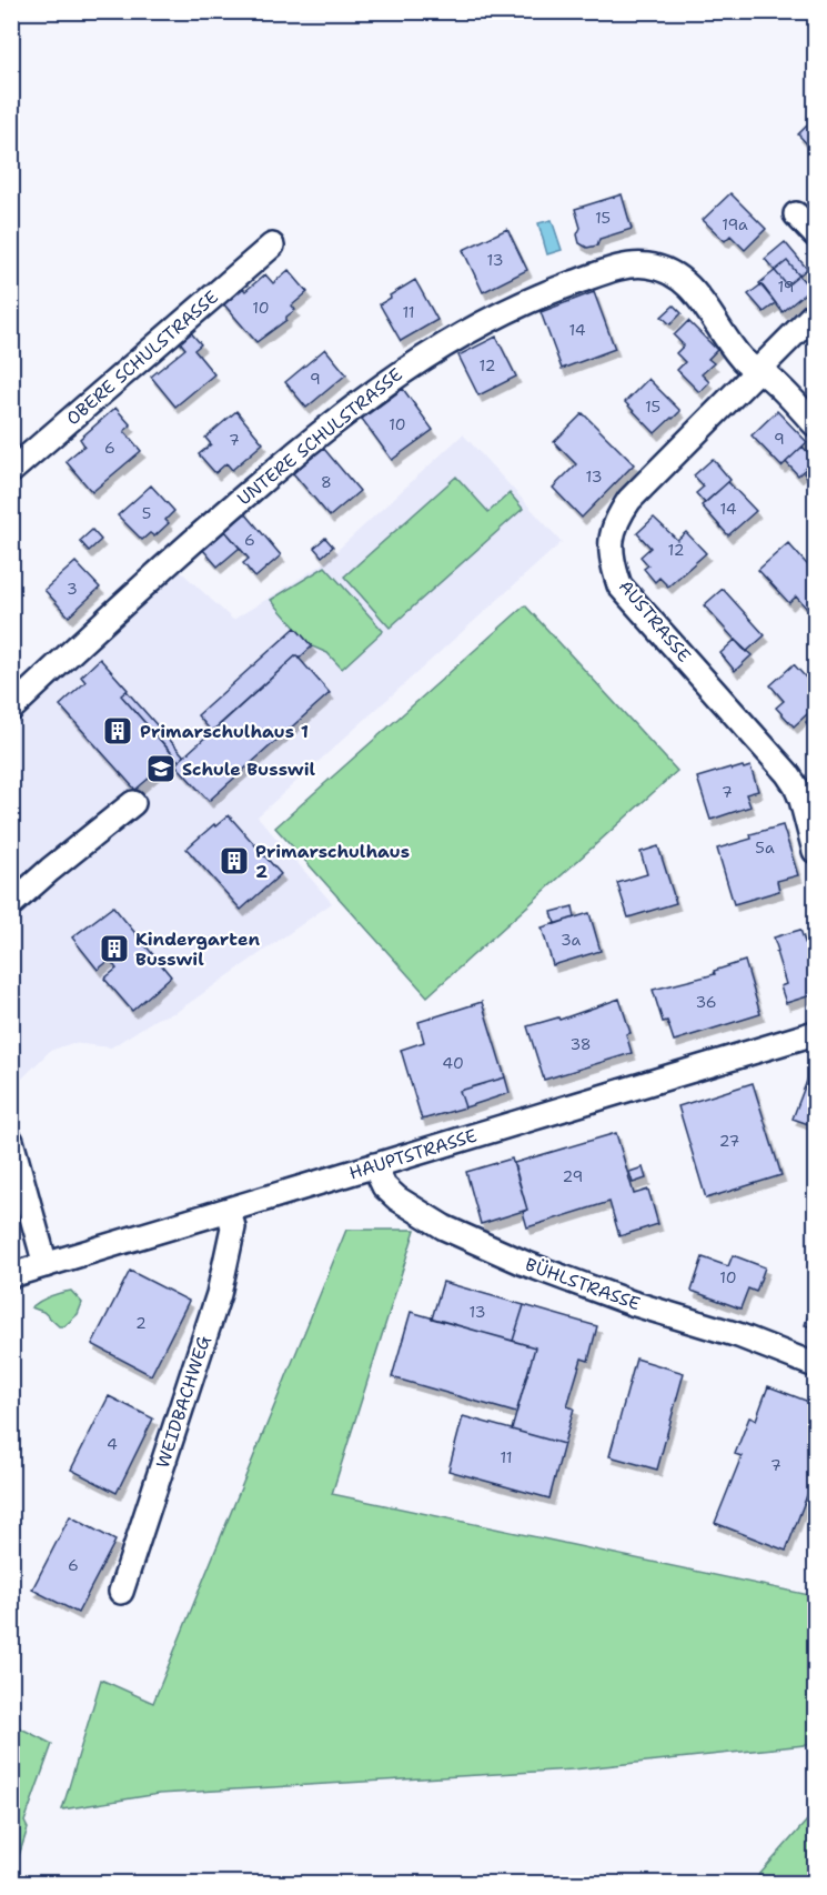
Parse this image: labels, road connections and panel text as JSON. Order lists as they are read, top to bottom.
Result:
{
  "streets": {
    "street": [
      "OBERE SCHULSTRASSE",
      "UNTERE SCHULSTRASSE",
      "AUSTRASSE",
      "HAUPTSTRASSE",
      "BÜHLSTRASSE",
      "WEIDBACHWEG"
    ]
  },
  "crossings": [
    ["UNTERE SCHULSTRASSE", "AUSTRASSE"],
    ["HAUPTSTRASSE", "BÜHLSTRASSE"],
    ["HAUPTSTRASSE", "WEIDBACHWEG"]
  ],
  "places": {
    "building": ["Primarschulhaus 1", "Primarschulhaus 2", "Kindergarten Busswil"],
    "school or university": ["Schule Busswil"]
  },
  "house_numbers": [
    "15",
    "19a",
    "13",
    "19",
    "10",
    "11",
    "14",
    "12",
    "9",
    "15",
    "10",
    "9",
    "7",
    "6",
    "13",
    "8",
    "14",
    "5",
    "6",
    "12",
    "3",
    "7",
    "5a",
    "3a",
    "36",
    "38",
    "40",
    "27",
    "29",
    "10",
    "13",
    "2",
    "4",
    "11",
    "7",
    "6"
  ]
}
